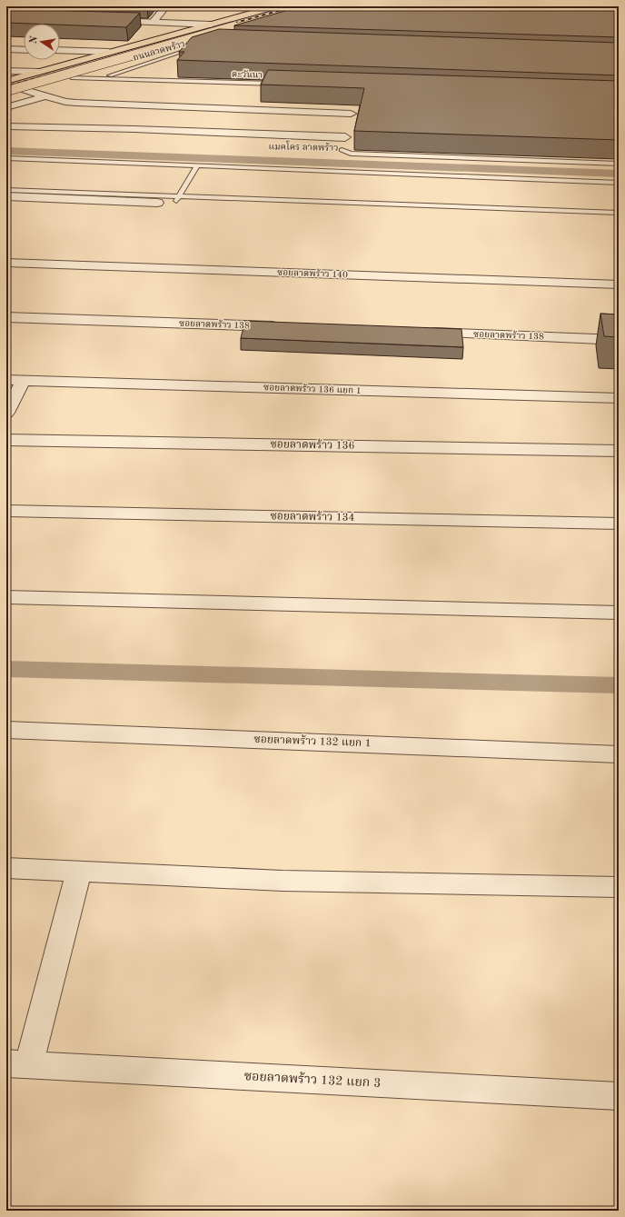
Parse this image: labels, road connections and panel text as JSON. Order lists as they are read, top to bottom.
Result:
{
  "streets": {
    "main road": ["ถนนลาดพร้าว"],
    "street": [
      "แมคโคร ลาดพร้าว",
      "ซอยลาดพร้าว 140",
      "ซอยลาดพร้าว 138",
      "ซอยลาดพร้าว 136 แยก 1",
      "ซอยลาดพร้าว 136",
      "ซอยลาดพร้าว 134",
      "ซอยลาดพร้าว 132 แยก 1",
      "ซอยลาดพร้าว 132 แยก 3"
    ],
    "lane": ["ตะวันนา"]
  },
  "crossings": [
    ["ถนนลาดพร้าว", "ตะวันนา"],
    ["ถนนลาดพร้าว", "แมคโคร ลาดพร้าว"]
  ],
  "north": "left"
}
